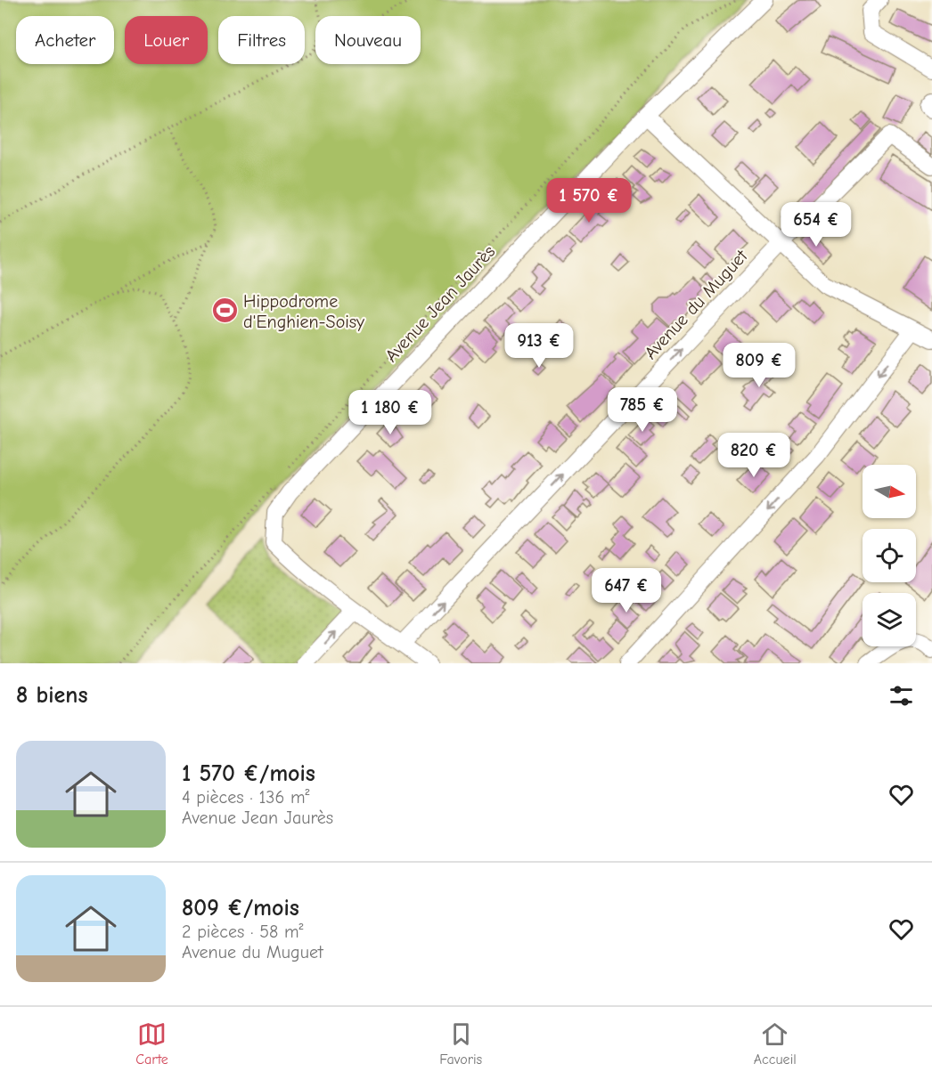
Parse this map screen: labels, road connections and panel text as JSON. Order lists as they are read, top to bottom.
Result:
{
  "streets": {
    "street": ["Avenue Jean Jaurès", "Avenue du Muguet"]
  },
  "crossings": [
    ["Avenue Jean Jaurès", "Avenue du Muguet"]
  ],
  "one_way": ["Avenue du Muguet"],
  "places": {
    "sports": ["Hippodrome d'Enghien-Soisy"]
  },
  "north": "right",
  "page": {
    "chip": [
      "Acheter",
      "Louer",
      "Filtres",
      "Nouveau"
    ],
    "price": [
      "1 570 €",
      "654 €",
      "913 €",
      "809 €",
      "785 €",
      "1 180 €",
      "820 €",
      "647 €"
    ],
    "heading": "8 biens",
    "list": [
      {
        "name": "1 570 €/mois",
        "note": "4 pièces · 136 m² · Avenue Jean Jaurès"
      },
      {
        "name": "809 €/mois",
        "note": "2 pièces · 58 m² · Avenue du Muguet"
      }
    ],
    "tabs": ["Carte", "Favoris", "Accueil"]
  }
}
